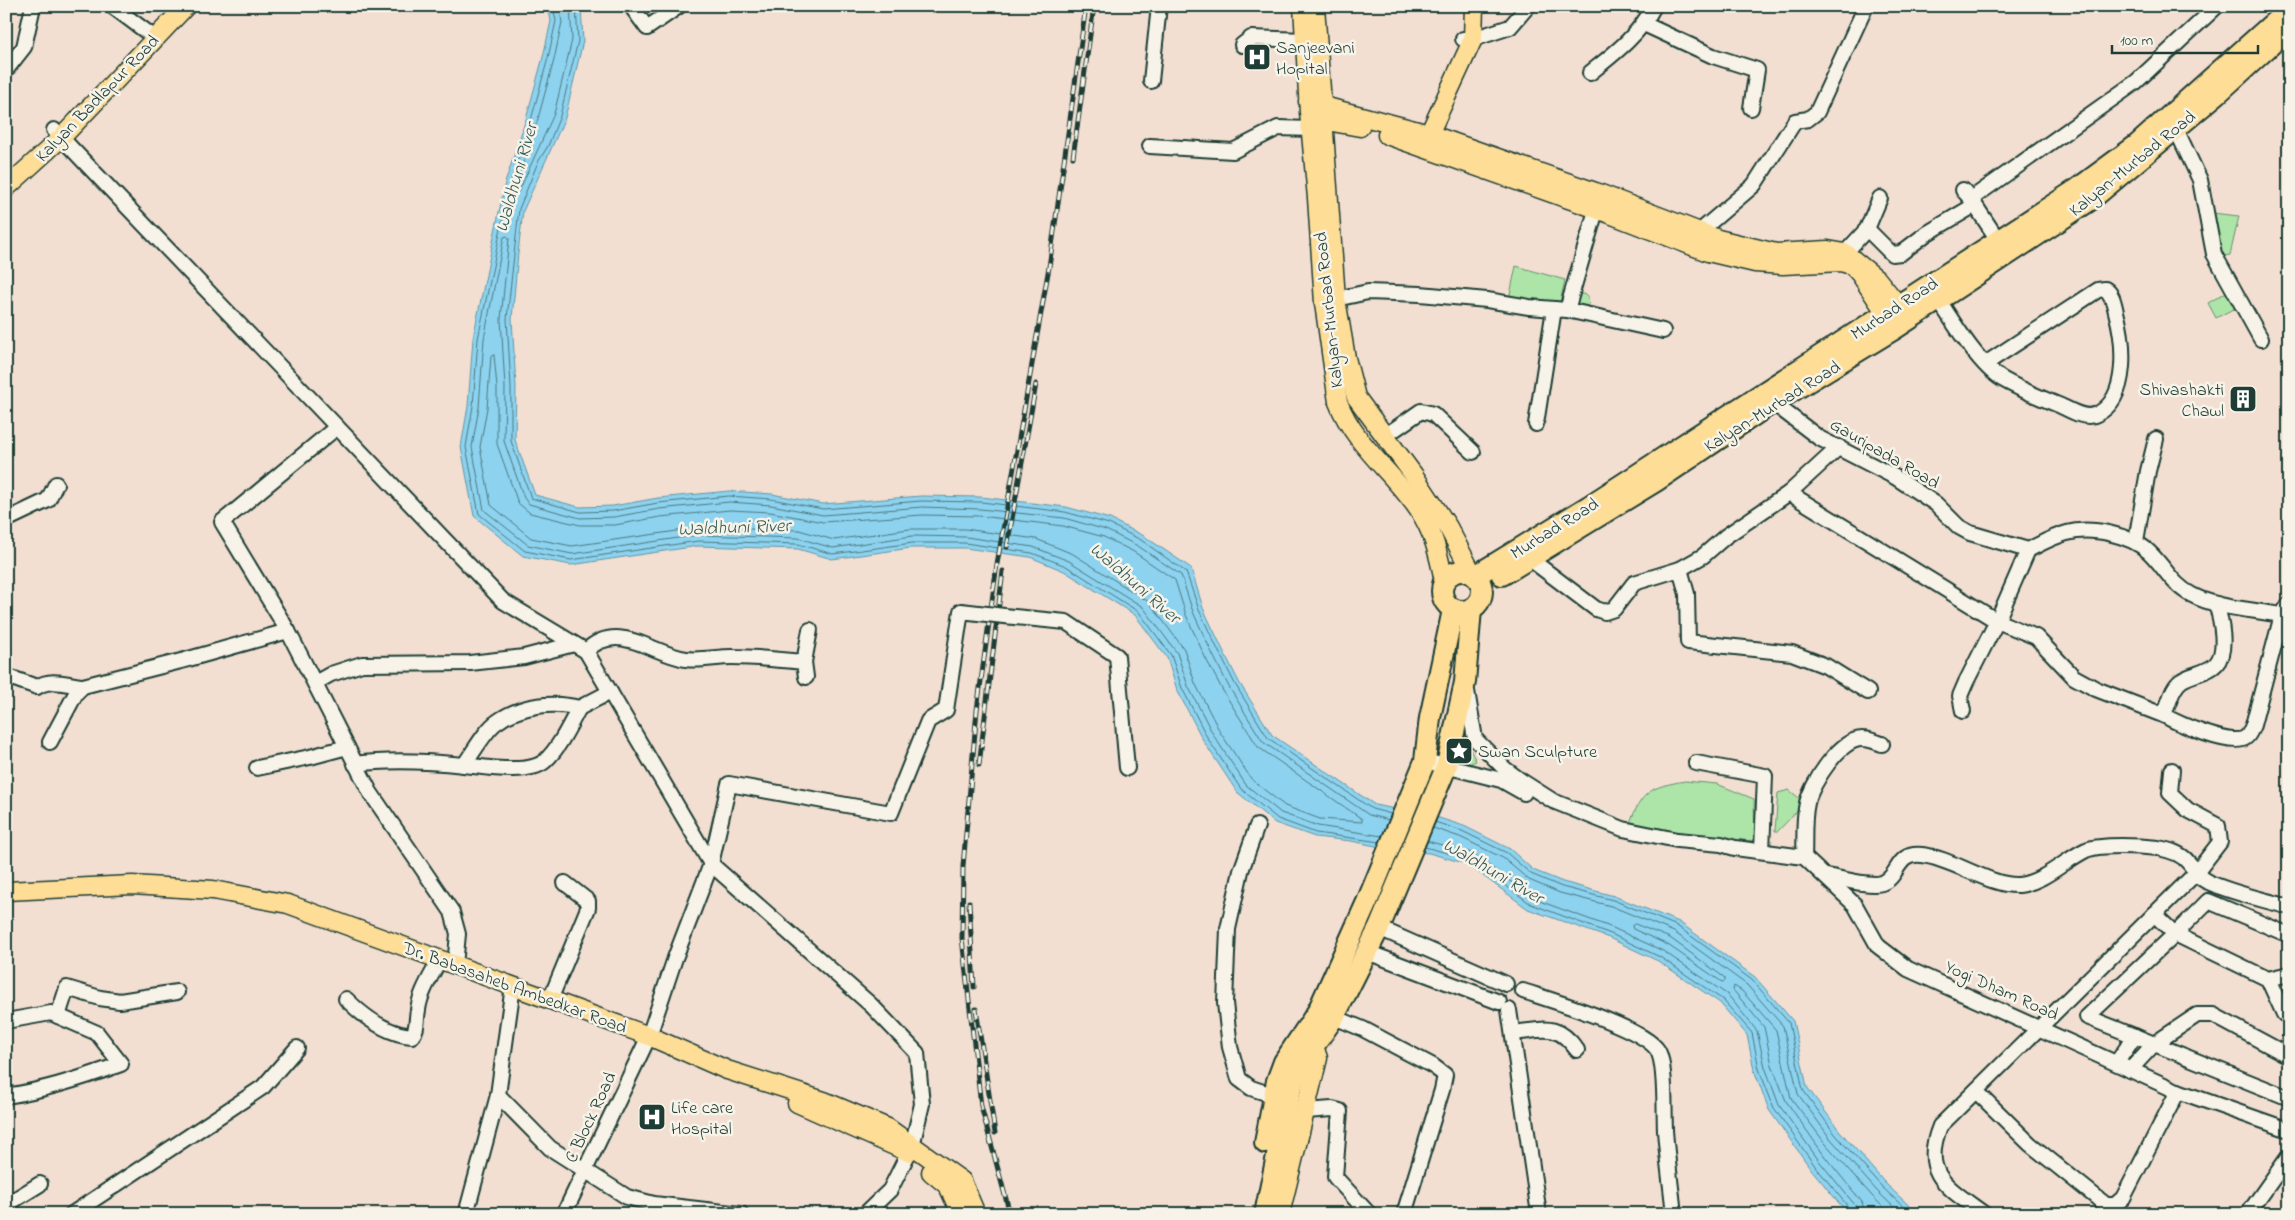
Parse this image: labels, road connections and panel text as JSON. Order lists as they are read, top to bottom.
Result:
{
  "streets": {
    "highway": ["Kalyan-Murbad Road", "Murbad Road"],
    "main road": ["Kalyan Badlapur Road", "Dr. Babasaheb Ambedkar Road"],
    "street": ["Gauripada Road", "Yogi Dham Road", "C Block Road"]
  },
  "crossings": [
    ["Kalyan-Murbad Road", "Murbad Road"],
    ["Kalyan-Murbad Road", "Gauripada Road"],
    ["Dr. Babasaheb Ambedkar Road", "C Block Road"]
  ],
  "water": ["Waldhuni River"],
  "places": {
    "hospital": ["Sanjeevani Hopital", "Life care Hospital"],
    "building": ["Shivashakti Chawl"],
    "place": ["Swan Sculpture"]
  },
  "scale_bar": "100 m"
}
